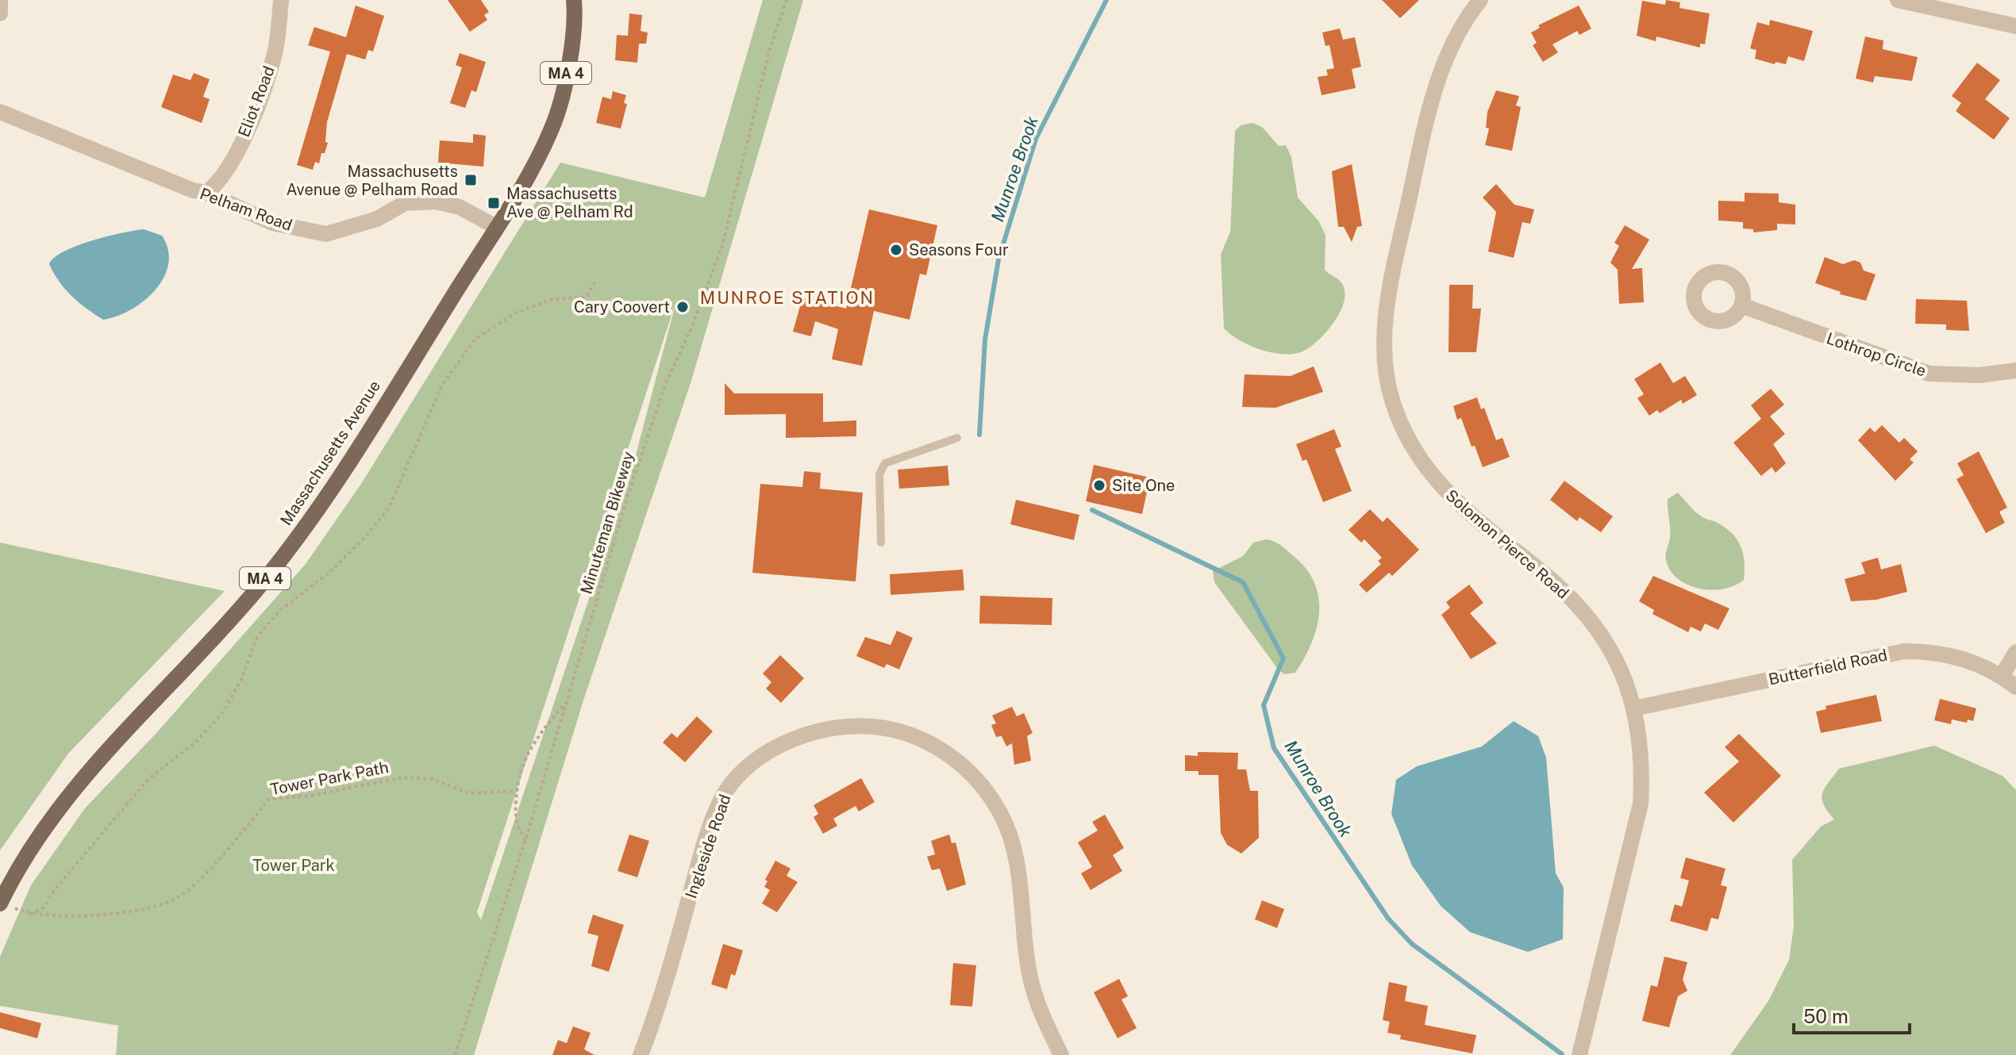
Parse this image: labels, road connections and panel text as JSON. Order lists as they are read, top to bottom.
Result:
{
  "streets": {
    "main road": ["MA 4", "Massachusetts Avenue"],
    "street": [
      "Eliot Road",
      "Pelham Road",
      "Lothrop Circle",
      "Solomon Pierce Road",
      "Butterfield Road",
      "Ingleside Road"
    ],
    "path": ["Minuteman Bikeway", "Tower Park Path"]
  },
  "crossings": [
    ["Eliot Road", "Pelham Road"],
    ["Pelham Road", "Massachusetts Avenue"],
    ["Massachusetts Avenue", "Tower Park Path"],
    ["Solomon Pierce Road", "Butterfield Road"]
  ],
  "districts": ["MUNROE STATION"],
  "water": ["Munroe Brook"],
  "parks": ["Tower Park"],
  "places": {
    "transit": ["Massachusetts Avenue @ Pelham Road", "Massachusetts Ave @ Pelham Rd"],
    "other": ["Seasons Four", "Cary Coovert", "Site One"]
  },
  "scale_bar": "50 m"
}
